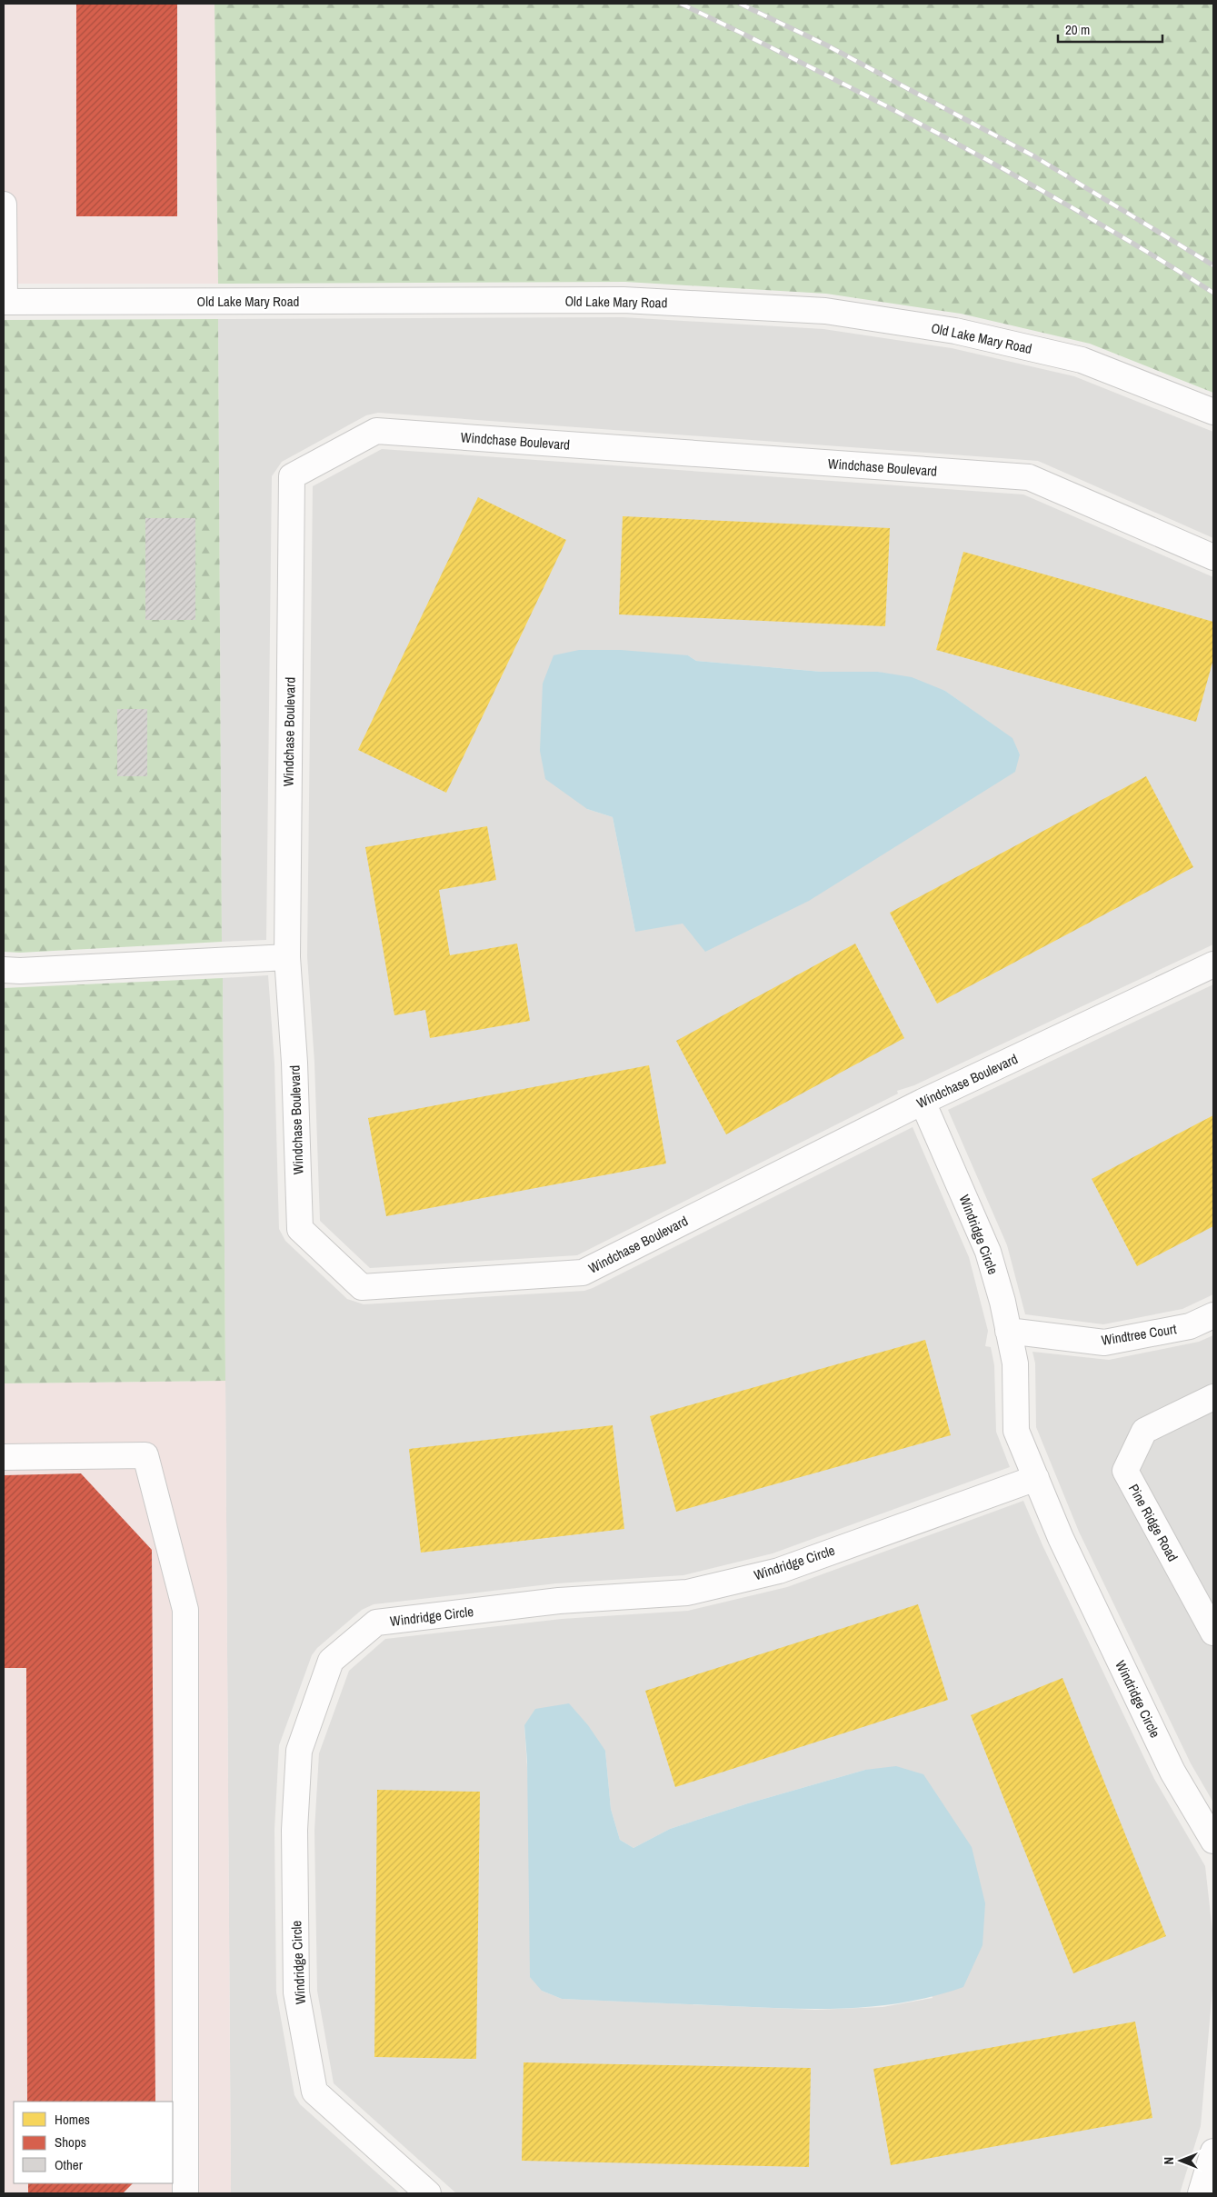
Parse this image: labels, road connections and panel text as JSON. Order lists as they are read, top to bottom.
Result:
{
  "streets": {
    "street": [
      "Old Lake Mary Road",
      "Windchase Boulevard",
      "Windridge Circle",
      "Windtree Court",
      "Pine Ridge Road"
    ]
  },
  "crossings": [
    ["Windchase Boulevard", "Windridge Circle"],
    ["Windridge Circle", "Windtree Court"]
  ],
  "legend": ["Homes", "Shops", "Other"],
  "scale_bar": "20 m",
  "north": "left"
}
